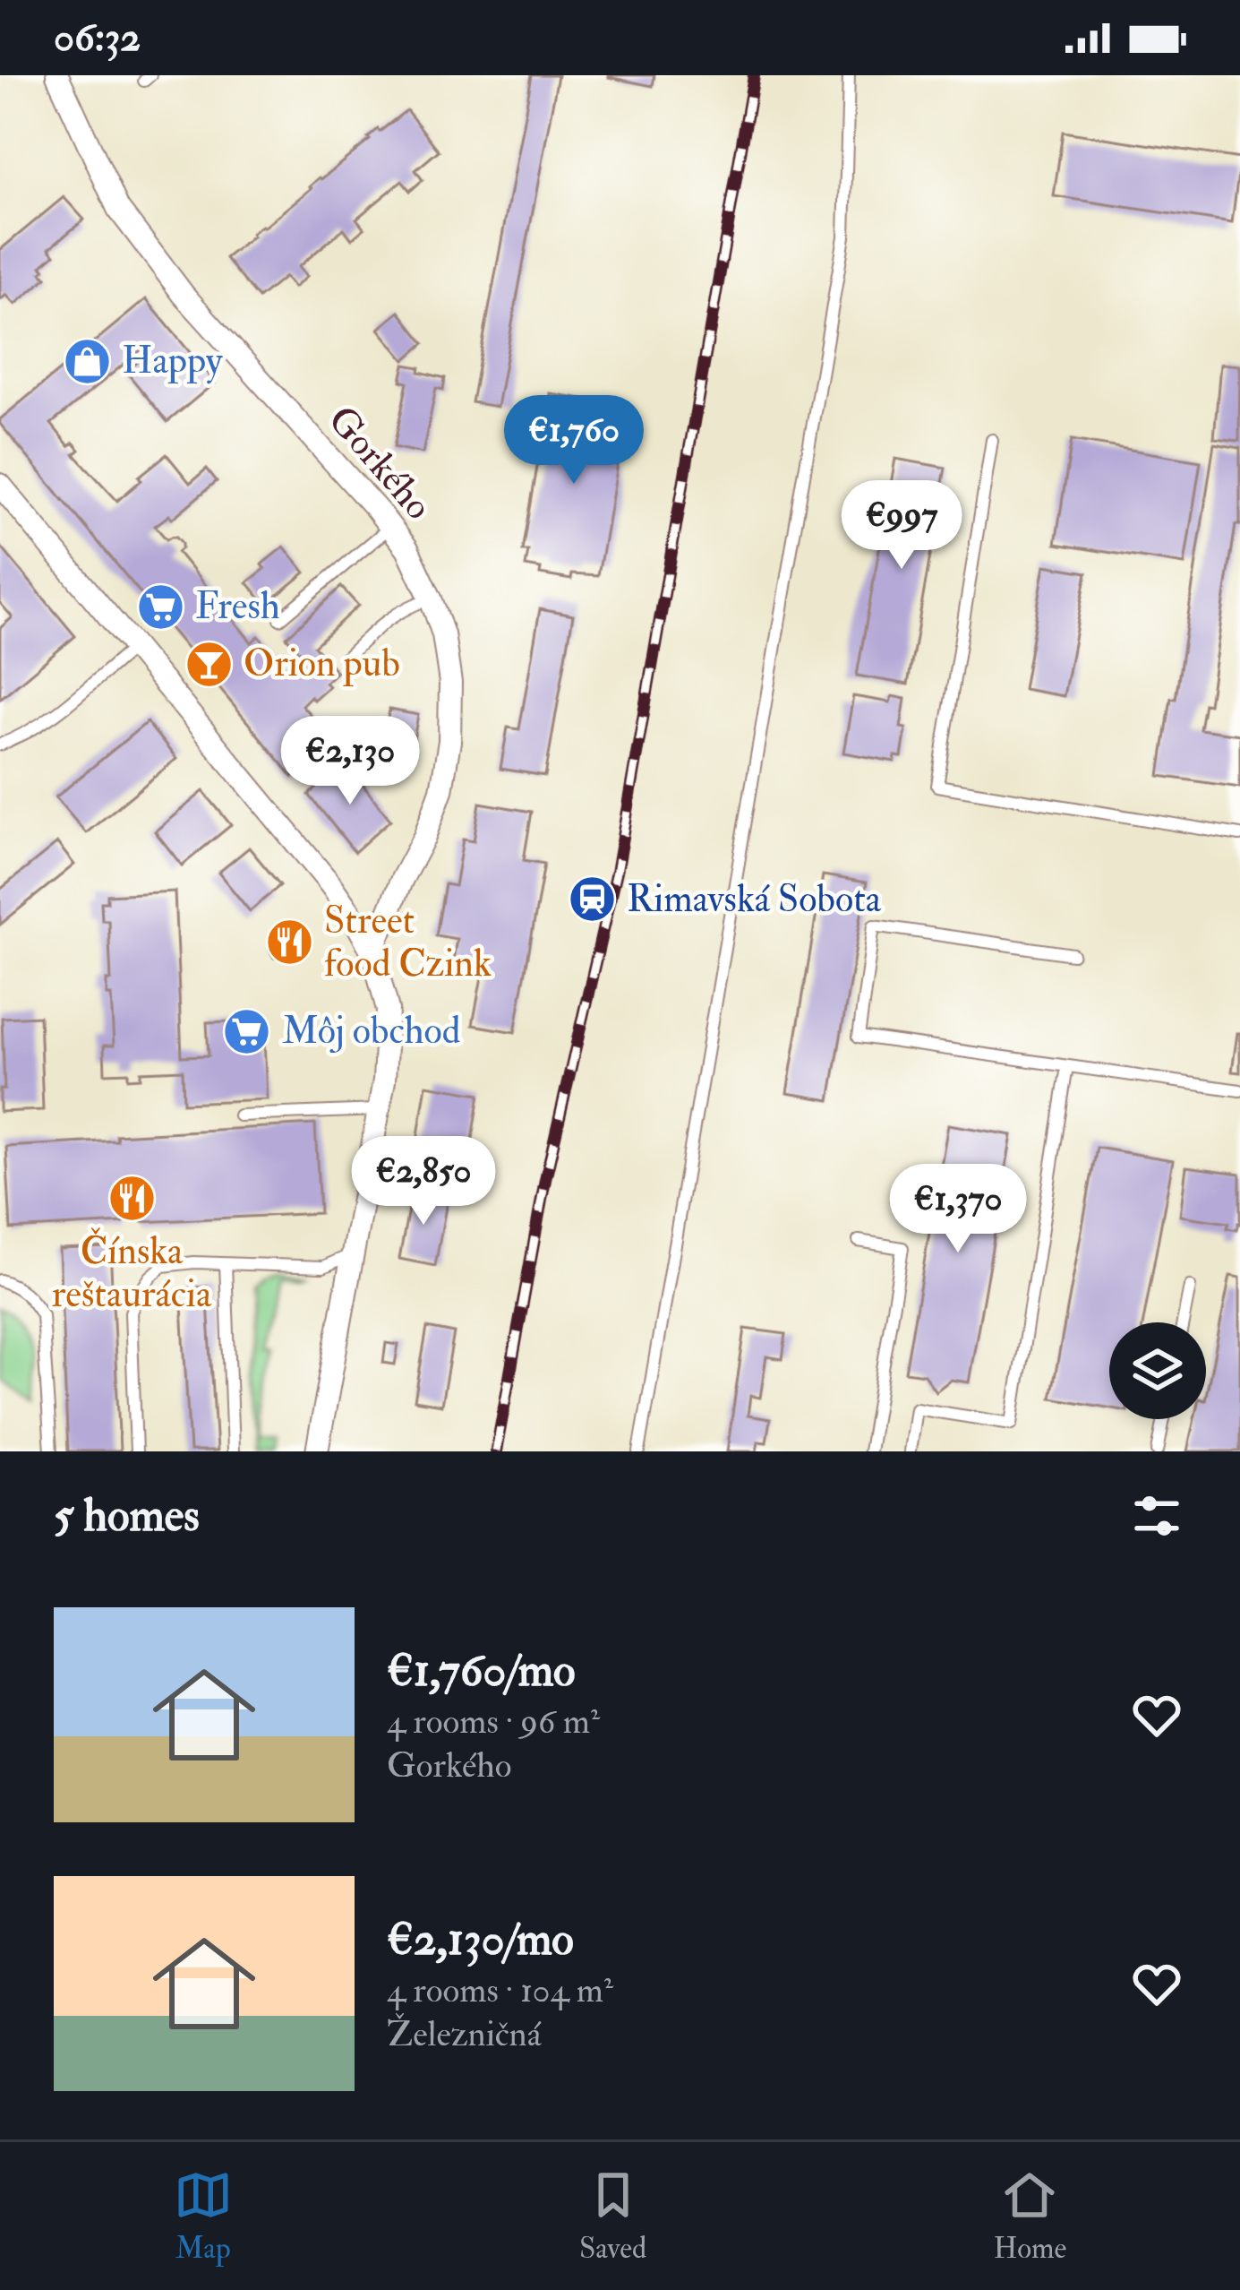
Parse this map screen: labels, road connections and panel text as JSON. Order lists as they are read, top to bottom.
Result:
{
  "streets": {
    "street": ["Gorkého"]
  },
  "places": {
    "shop": ["Happy"],
    "supermarket": ["Fresh", "Môj obchod"],
    "bar": ["Orion pub"],
    "station": ["Rimavská Sobota"],
    "restaurant": ["Street food Czink", "Čínska reštaurácia"]
  },
  "page": {
    "status": "06:32",
    "price": [
      "€1,760",
      "€997",
      "€2,130",
      "€2,850",
      "€1,370"
    ],
    "heading": "5 homes",
    "list": [
      {
        "name": "€1,760/mo",
        "note": "4 rooms · 96 m² · Gorkého"
      },
      {
        "name": "€2,130/mo",
        "note": "4 rooms · 104 m² · Železničná"
      }
    ],
    "tabs": ["Map", "Saved", "Home"]
  }
}
